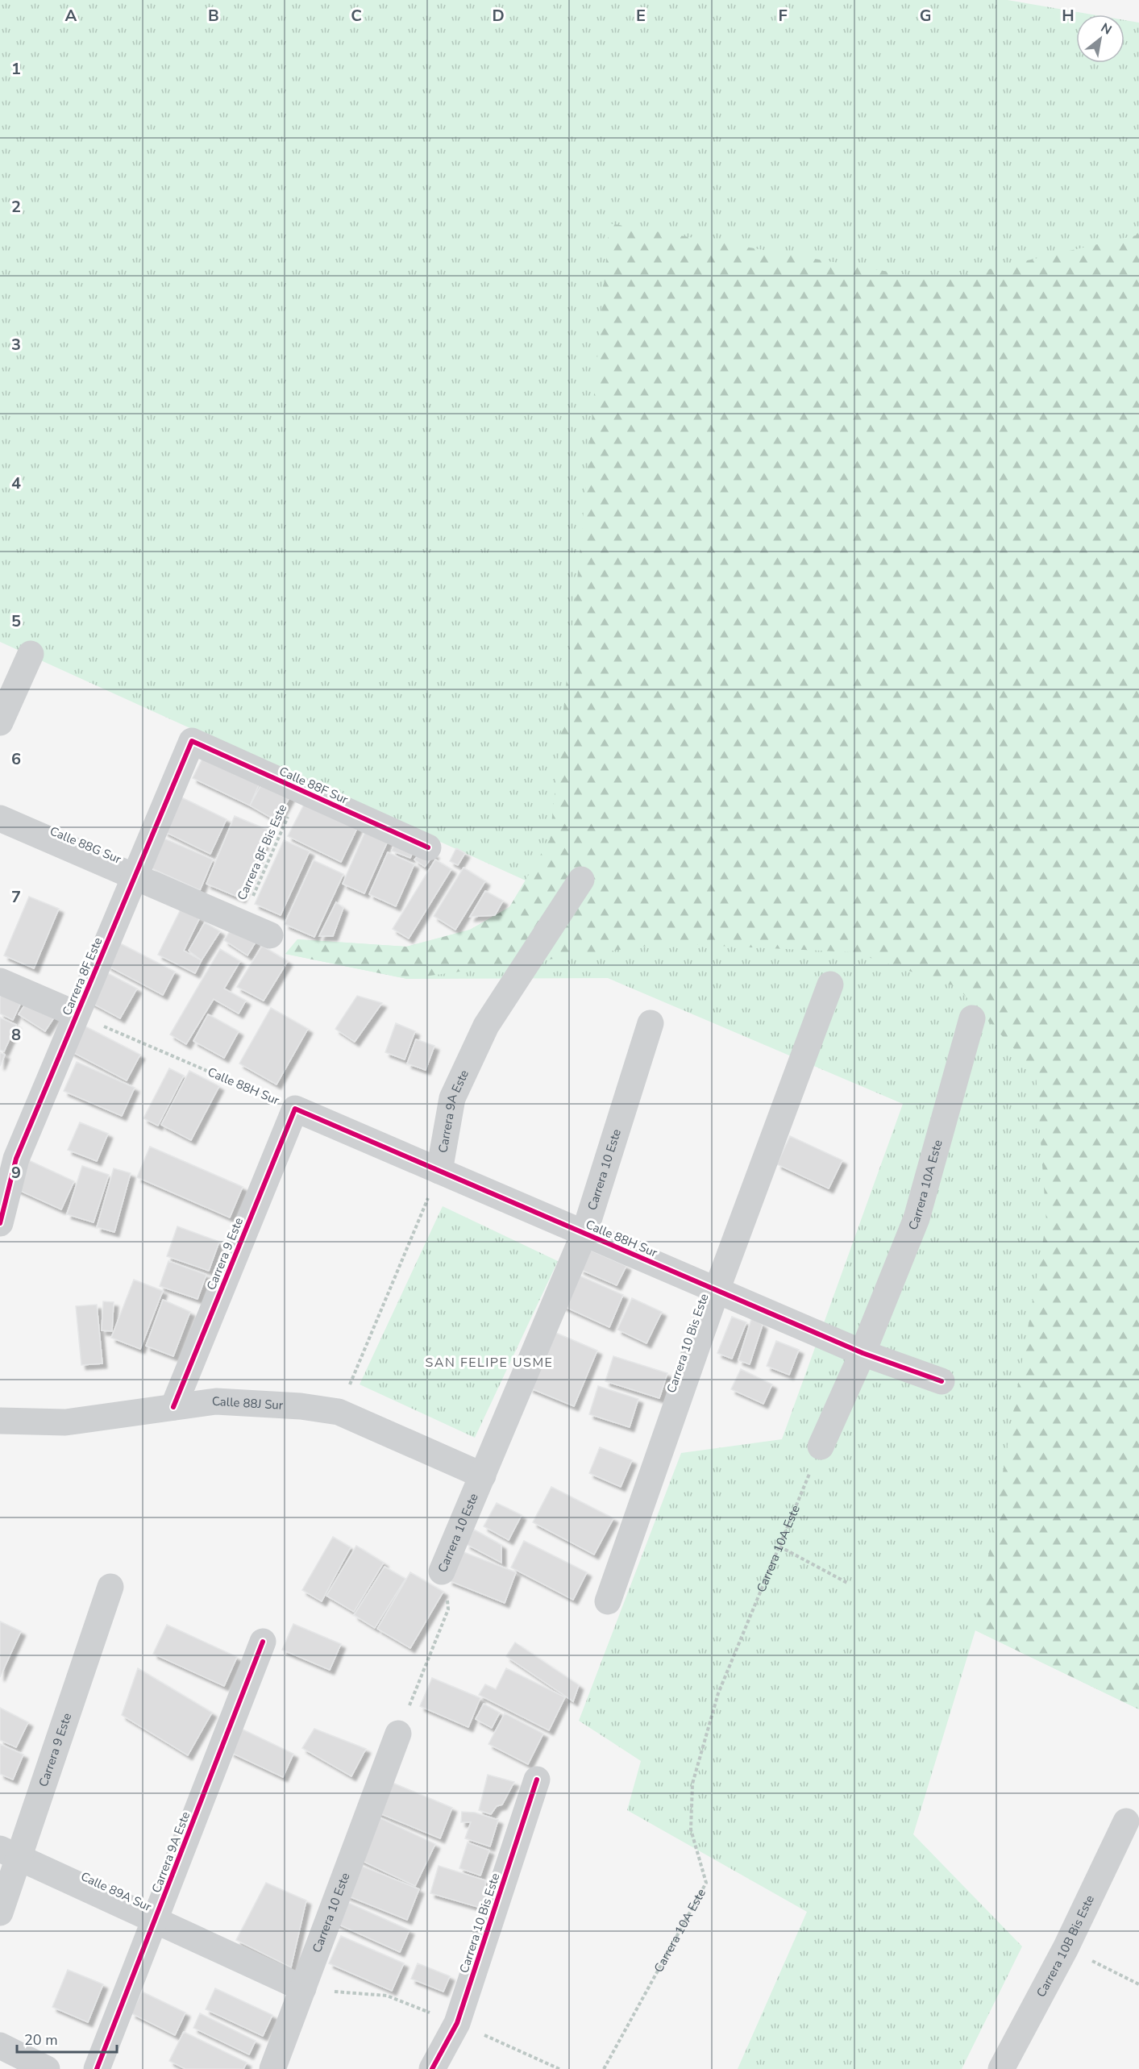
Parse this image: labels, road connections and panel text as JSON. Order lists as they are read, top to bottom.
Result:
{
  "streets": {
    "street": [
      "Calle 88F Sur",
      "Calle 88G Sur",
      "Carrera 8F Este",
      "Calle 88H Sur",
      "Carrera 9A Este",
      "Carrera 10 Este",
      "Carrera 10A Este",
      "Carrera 9 Este",
      "Carrera 10 Bis Este",
      "Calle 88J Sur",
      "Calle 89A Sur",
      "Carrera 10B Bis Este"
    ],
    "path": ["Carrera 8F Bis Este"]
  },
  "crossings": [
    ["Calle 88F Sur", "Carrera 8F Bis Este"],
    ["Calle 88F Sur", "Carrera 8F Este"],
    ["Calle 88G Sur", "Carrera 8F Bis Este"],
    ["Calle 88G Sur", "Carrera 8F Este"],
    ["Carrera 8F Este", "Calle 88H Sur"],
    ["Calle 88H Sur", "Carrera 9A Este"],
    ["Calle 88H Sur", "Carrera 10 Este"],
    ["Calle 88H Sur", "Carrera 10A Este"],
    ["Calle 88H Sur", "Carrera 9 Este"],
    ["Calle 88H Sur", "Carrera 10 Bis Este"],
    ["Carrera 9A Este", "Calle 89A Sur"],
    ["Carrera 10 Este", "Calle 88J Sur"],
    ["Carrera 10 Este", "Calle 89A Sur"],
    ["Carrera 9 Este", "Calle 88J Sur"],
    ["Carrera 9 Este", "Calle 89A Sur"]
  ],
  "districts": ["SAN FELIPE USME"],
  "scale_bar": "20 m",
  "north": "top right",
  "grid": {
    "columns": [
      "A",
      "B",
      "C",
      "D",
      "E",
      "F",
      "G",
      "H"
    ],
    "rows": [
      "1",
      "2",
      "3",
      "4",
      "5",
      "6",
      "7",
      "8",
      "9"
    ]
  }
}
